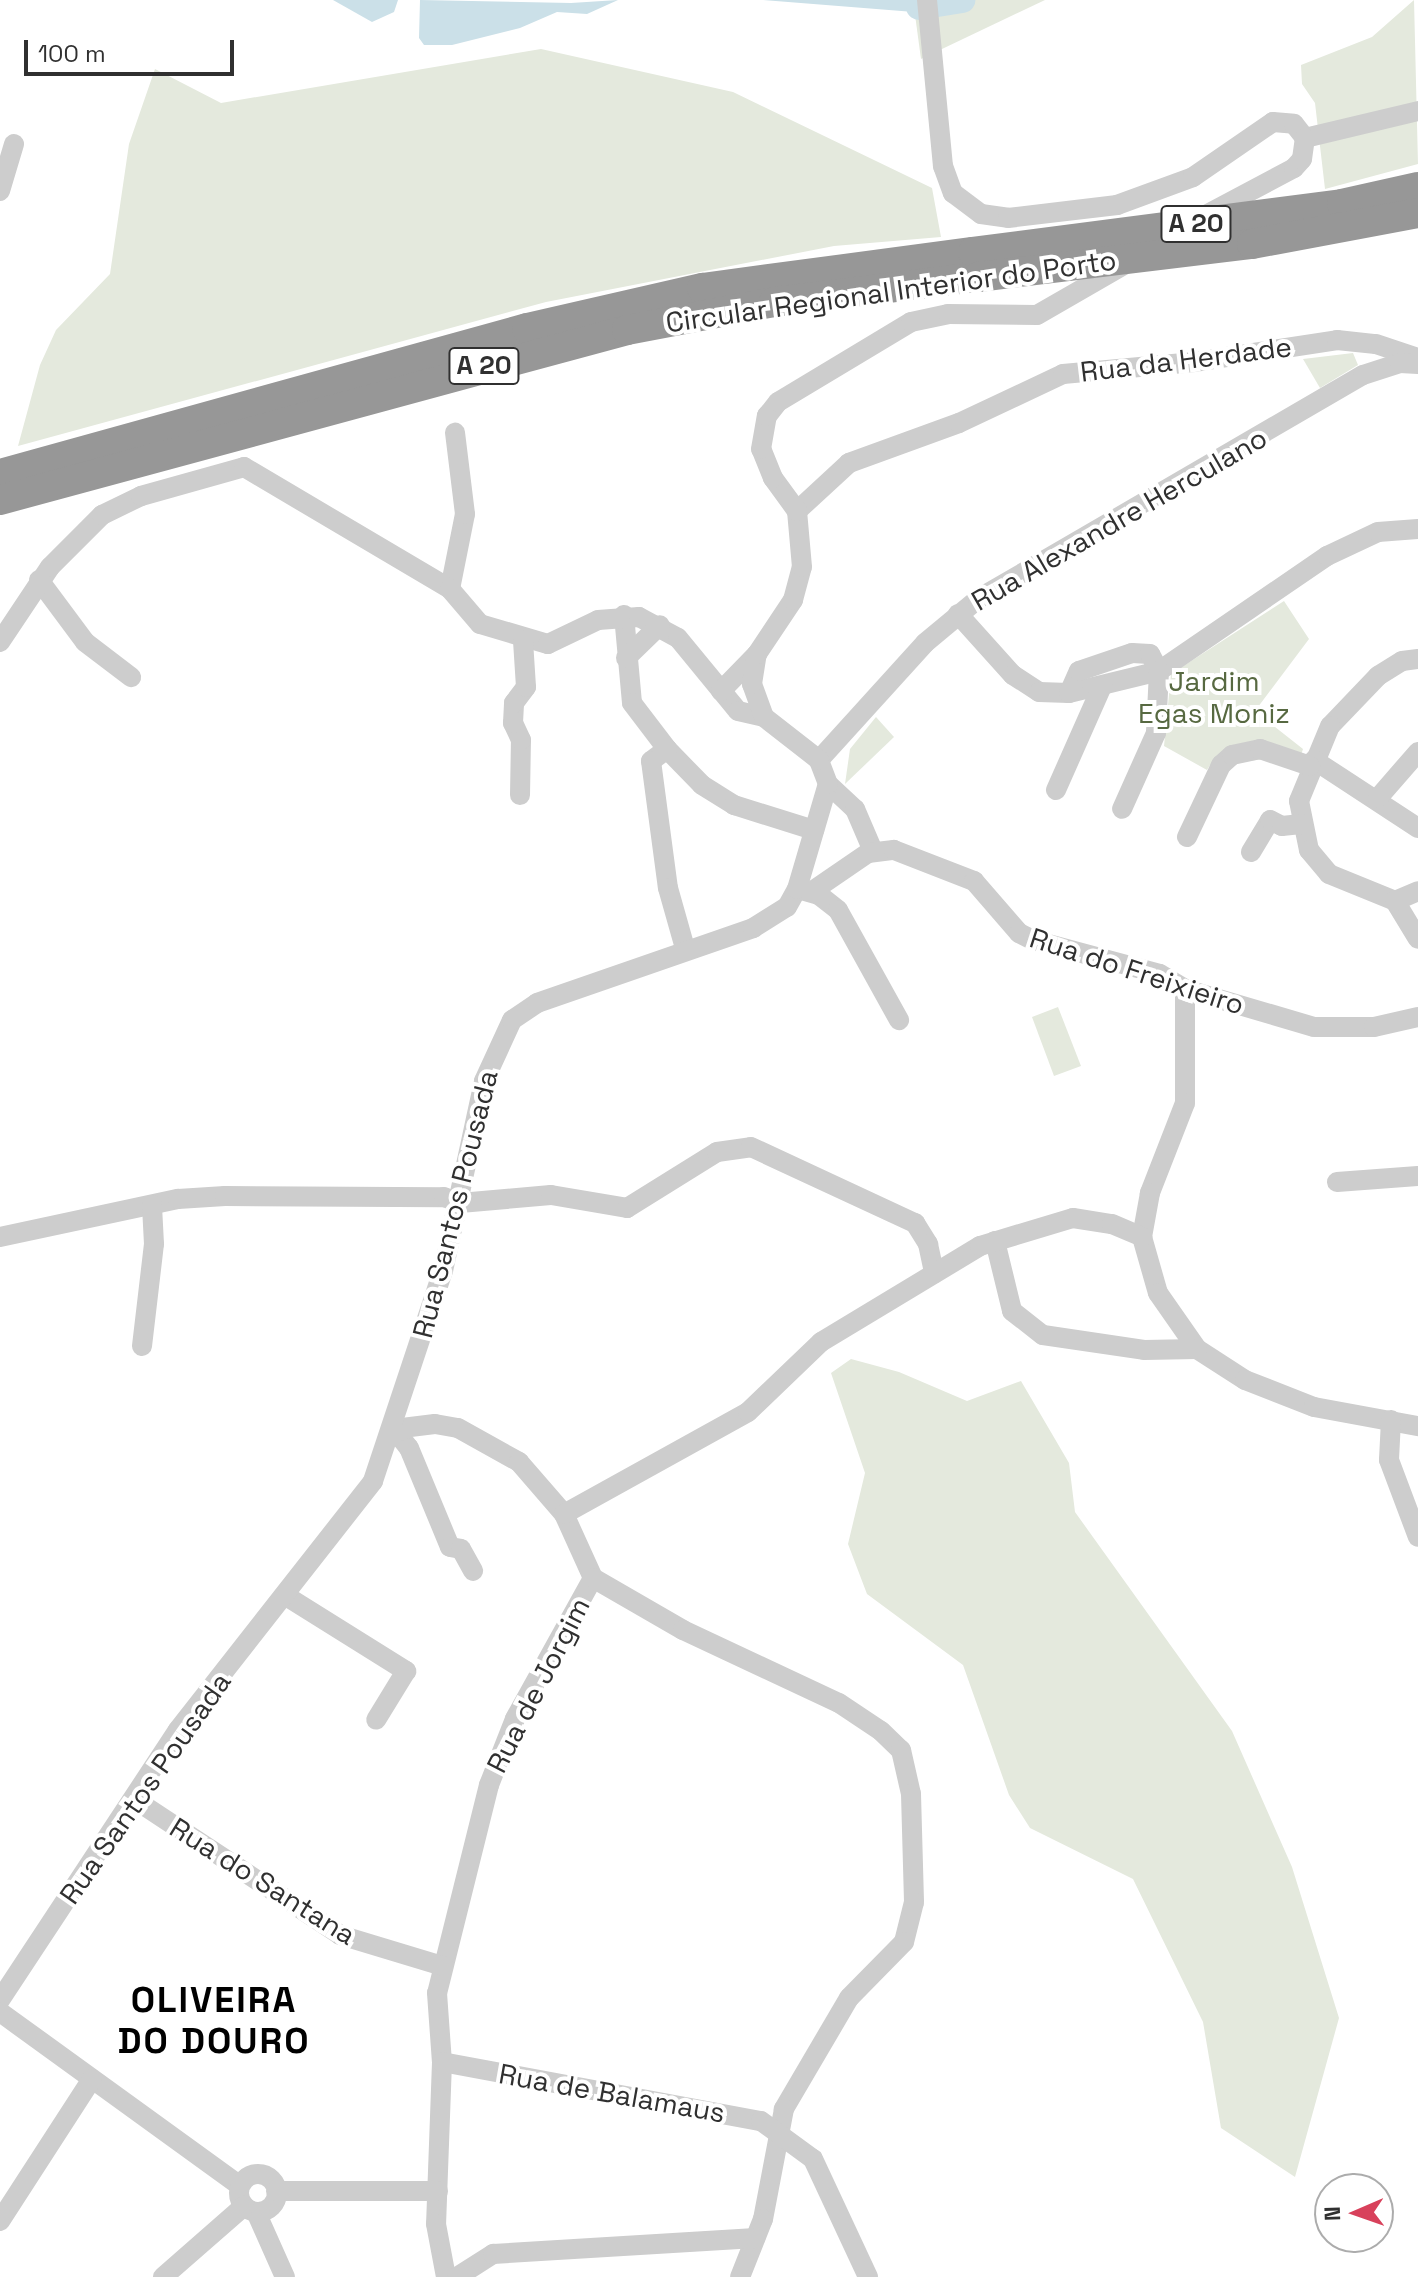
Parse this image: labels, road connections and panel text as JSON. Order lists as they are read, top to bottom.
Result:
{
  "streets": {
    "highway": ["A 20", "Circular Regional Interior do Porto"],
    "street": [
      "Rua da Herdade",
      "Rua Alexandre Herculano",
      "Rua do Freixieiro",
      "Rua Santos Pousada",
      "Rua de Jorgim",
      "Rua do Santana",
      "Rua de Balamaus"
    ]
  },
  "crossings": [
    ["Rua da Herdade", "Rua Alexandre Herculano"],
    ["Rua Santos Pousada", "Rua de Jorgim"],
    ["Rua Santos Pousada", "Rua do Santana"],
    ["Rua de Jorgim", "Rua do Santana"],
    ["Rua de Jorgim", "Rua de Balamaus"]
  ],
  "districts": ["OLIVEIRA DO DOURO"],
  "parks": ["Jardim Egas Moniz"],
  "scale_bar": "100 m",
  "north": "left"
}
